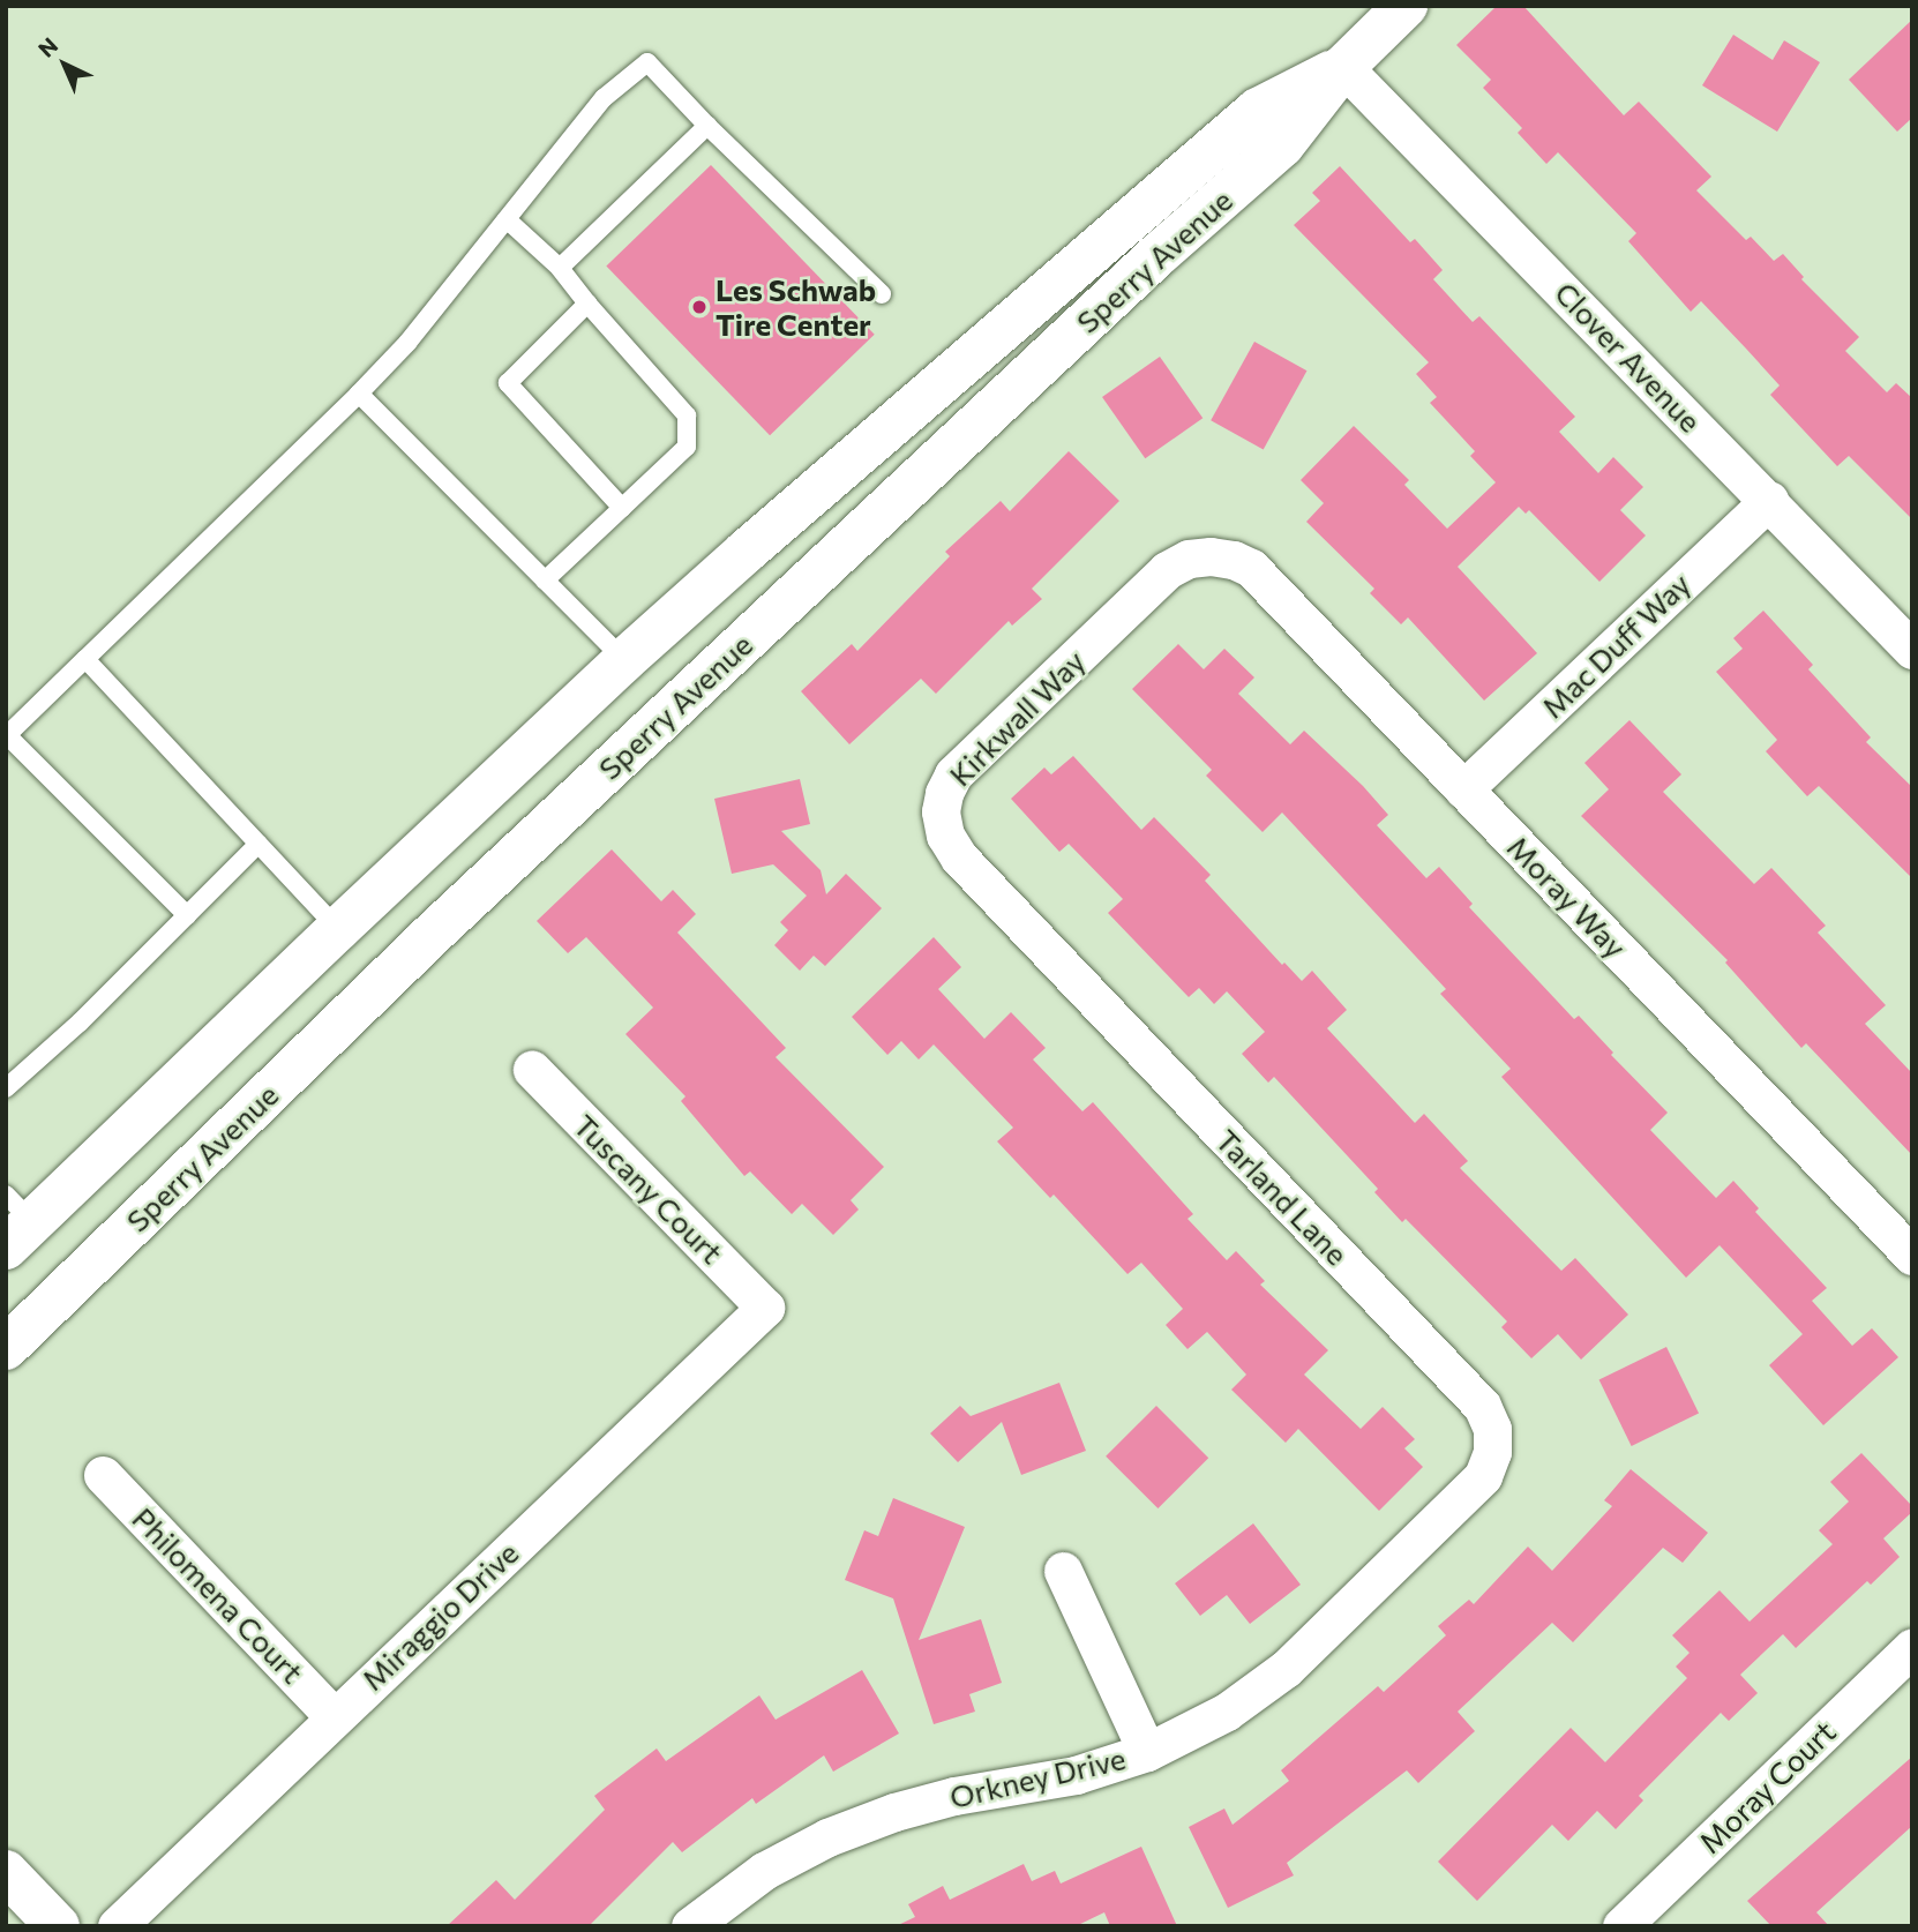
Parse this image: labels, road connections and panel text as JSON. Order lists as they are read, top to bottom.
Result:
{
  "streets": {
    "main road": ["Sperry Avenue"],
    "street": [
      "Clover Avenue",
      "Mac Duff Way",
      "Kirkwall Way",
      "Moray Way",
      "Tuscany Court",
      "Tarland Lane",
      "Philomena Court",
      "Miraggio Drive",
      "Orkney Drive",
      "Moray Court"
    ]
  },
  "crossings": [
    ["Sperry Avenue", "Clover Avenue"],
    ["Clover Avenue", "Mac Duff Way"],
    ["Mac Duff Way", "Moray Way"],
    ["Kirkwall Way", "Moray Way"],
    ["Kirkwall Way", "Tarland Lane"],
    ["Tuscany Court", "Miraggio Drive"],
    ["Tarland Lane", "Orkney Drive"],
    ["Philomena Court", "Miraggio Drive"]
  ],
  "places": ["Les Schwab Tire Center"],
  "north": "top left"
}
